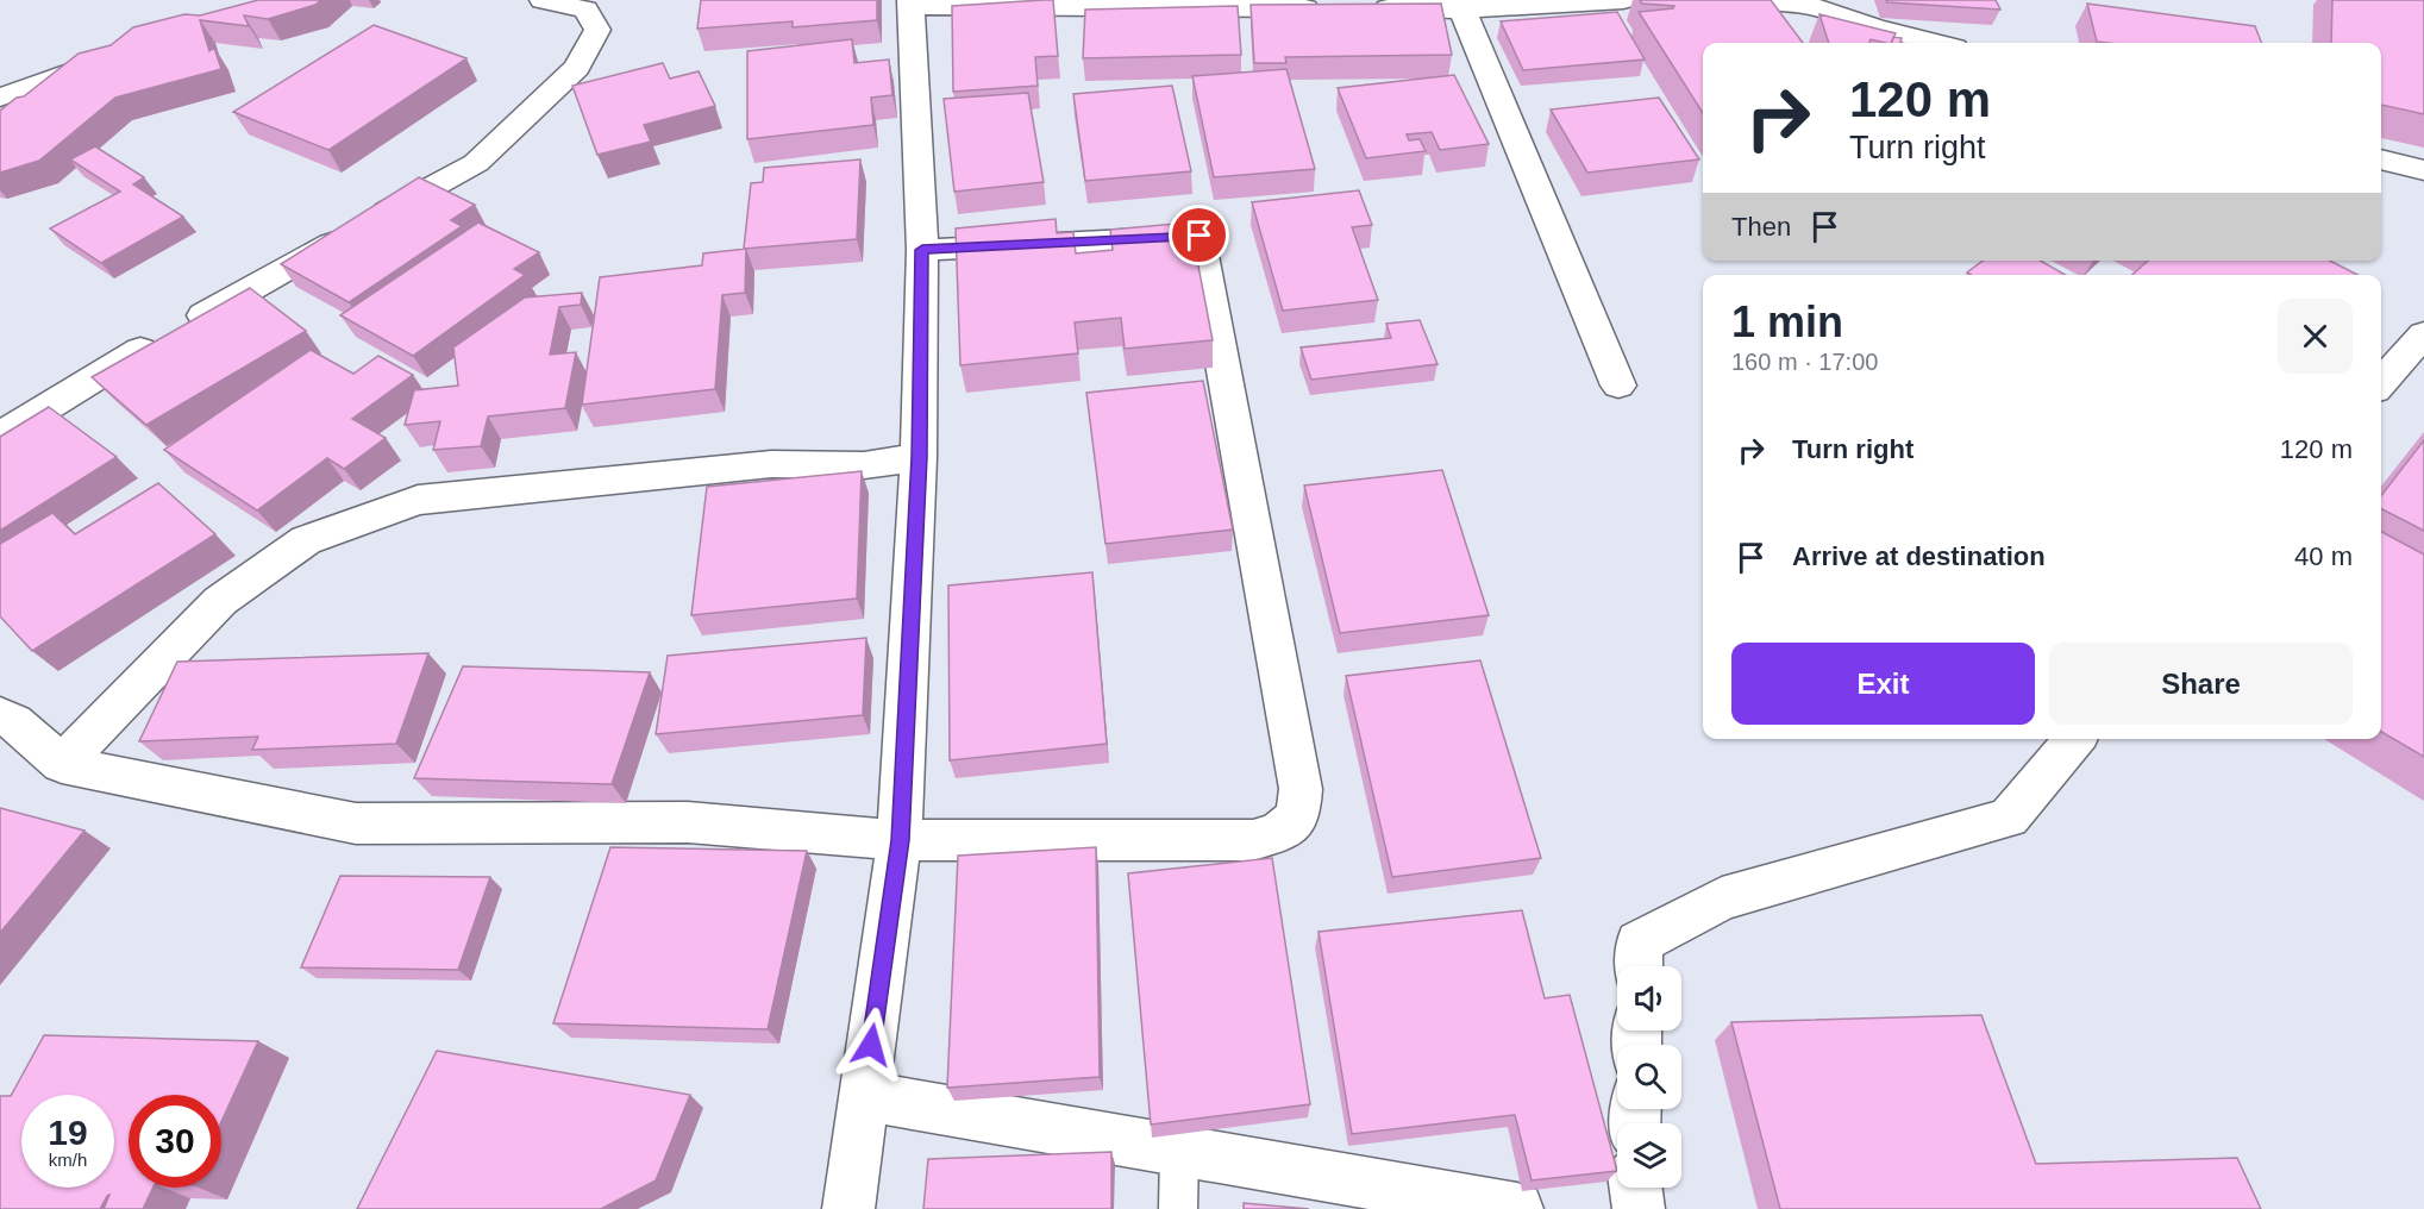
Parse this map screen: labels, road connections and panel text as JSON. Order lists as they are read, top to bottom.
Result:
{
  "page": {
    "turn": ["120 m", "Turn right"],
    "then": "Then",
    "heading": ["1 min", "160 m · 17:00"],
    "list": [
      {
        "name": "Turn right",
        "value": "120 m"
      },
      {
        "name": "Arrive at destination",
        "value": "40 m"
      }
    ],
    "buttons": ["Exit", "Share"],
    "speed": "19 km/h",
    "limit": "30"
  }
}
